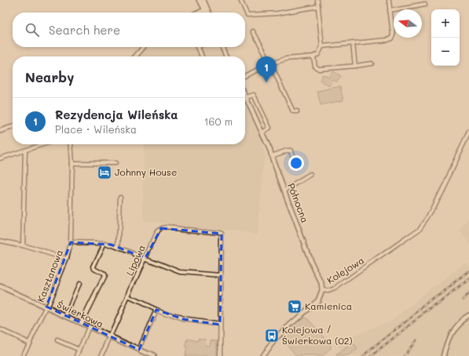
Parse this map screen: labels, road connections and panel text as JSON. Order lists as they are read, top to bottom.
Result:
{
  "streets": {
    "street": [
      "Północna",
      "Lipowa",
      "Kolejowa",
      "Kasztanowa",
      "Świerkowa"
    ]
  },
  "crossings": [
    ["Północna", "Kolejowa"],
    ["Lipowa", "Świerkowa"],
    ["Kasztanowa", "Świerkowa"]
  ],
  "places": {
    "hotel": ["Johnny House"],
    "supermarket": ["Kamienica"],
    "bus stop": ["Kolejowa / Świerkowa (02)"]
  },
  "north": "left",
  "page": {
    "map_buttons": ["+", "−"],
    "search": "Search here",
    "pins": "1",
    "heading": "Nearby",
    "list": [
      {
        "mark": "1",
        "name": "Rezydencja Wileńska",
        "note": "Place · Wileńska",
        "value": "160 m"
      }
    ]
  }
}
